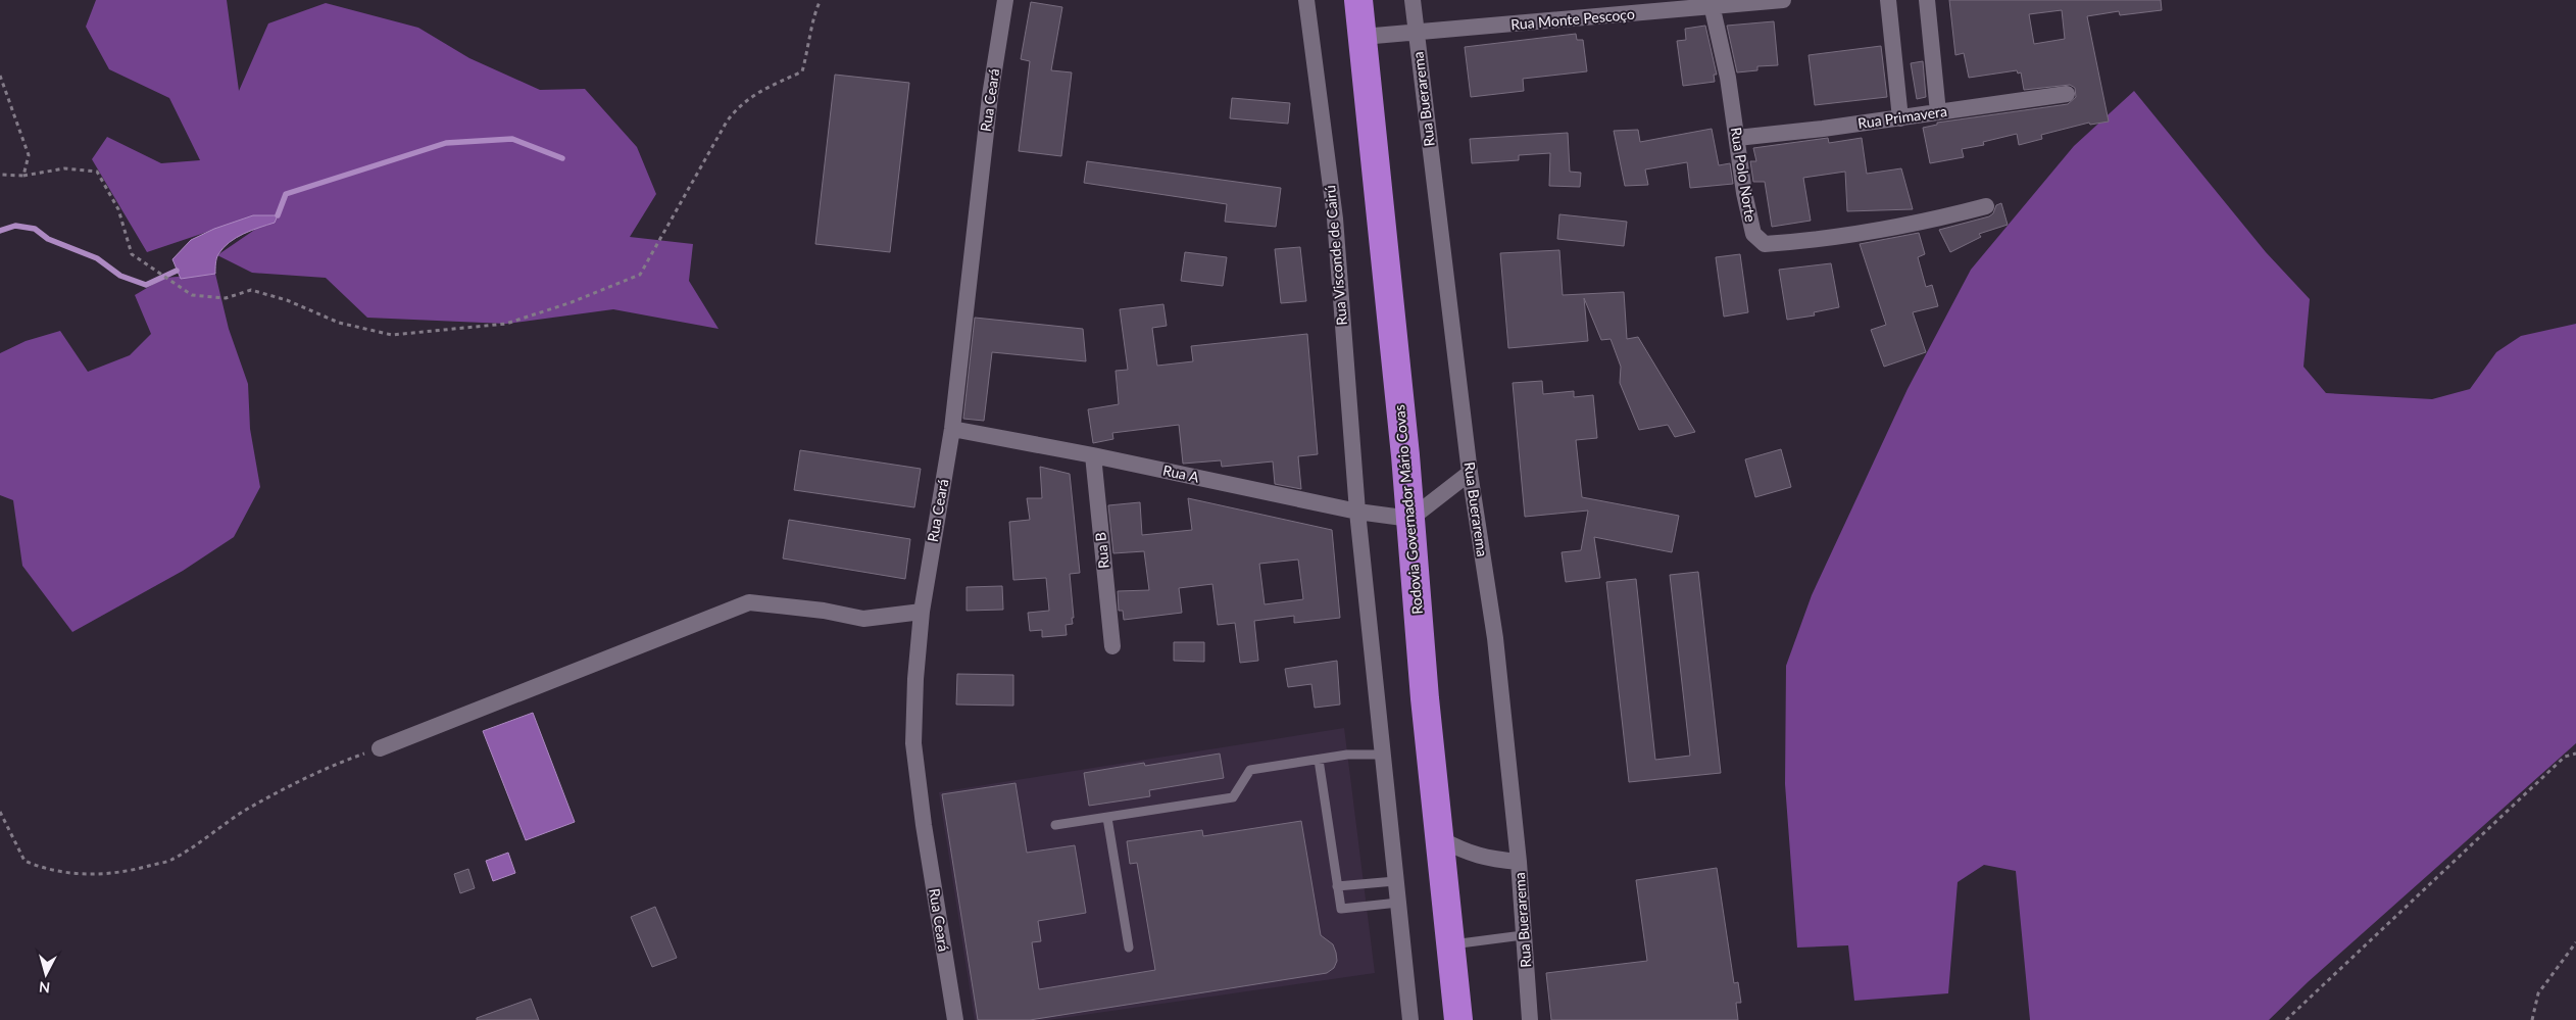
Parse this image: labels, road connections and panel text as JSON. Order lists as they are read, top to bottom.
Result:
{
  "streets": {
    "highway": ["Rodovia Governador Mário Covas"],
    "street": [
      "Rua Monte Pescoço",
      "Rua Buerarema",
      "Rua Ceará",
      "Rua Primavera",
      "Rua Polo Norte",
      "Rua Visconde de Cairú",
      "Rua A",
      "Rua B"
    ]
  },
  "crossings": [
    ["Rua Monte Pescoço", "Rua Buerarema"],
    ["Rua Monte Pescoço", "Rua Polo Norte"],
    ["Rua Monte Pescoço", "Rodovia Governador Mário Covas"],
    ["Rua Ceará", "Rua A"],
    ["Rua Primavera", "Rua Polo Norte"],
    ["Rua Visconde de Cairú", "Rua A"],
    ["Rua A", "Rodovia Governador Mário Covas"],
    ["Rua A", "Rua B"]
  ],
  "north": "bottom"
}
